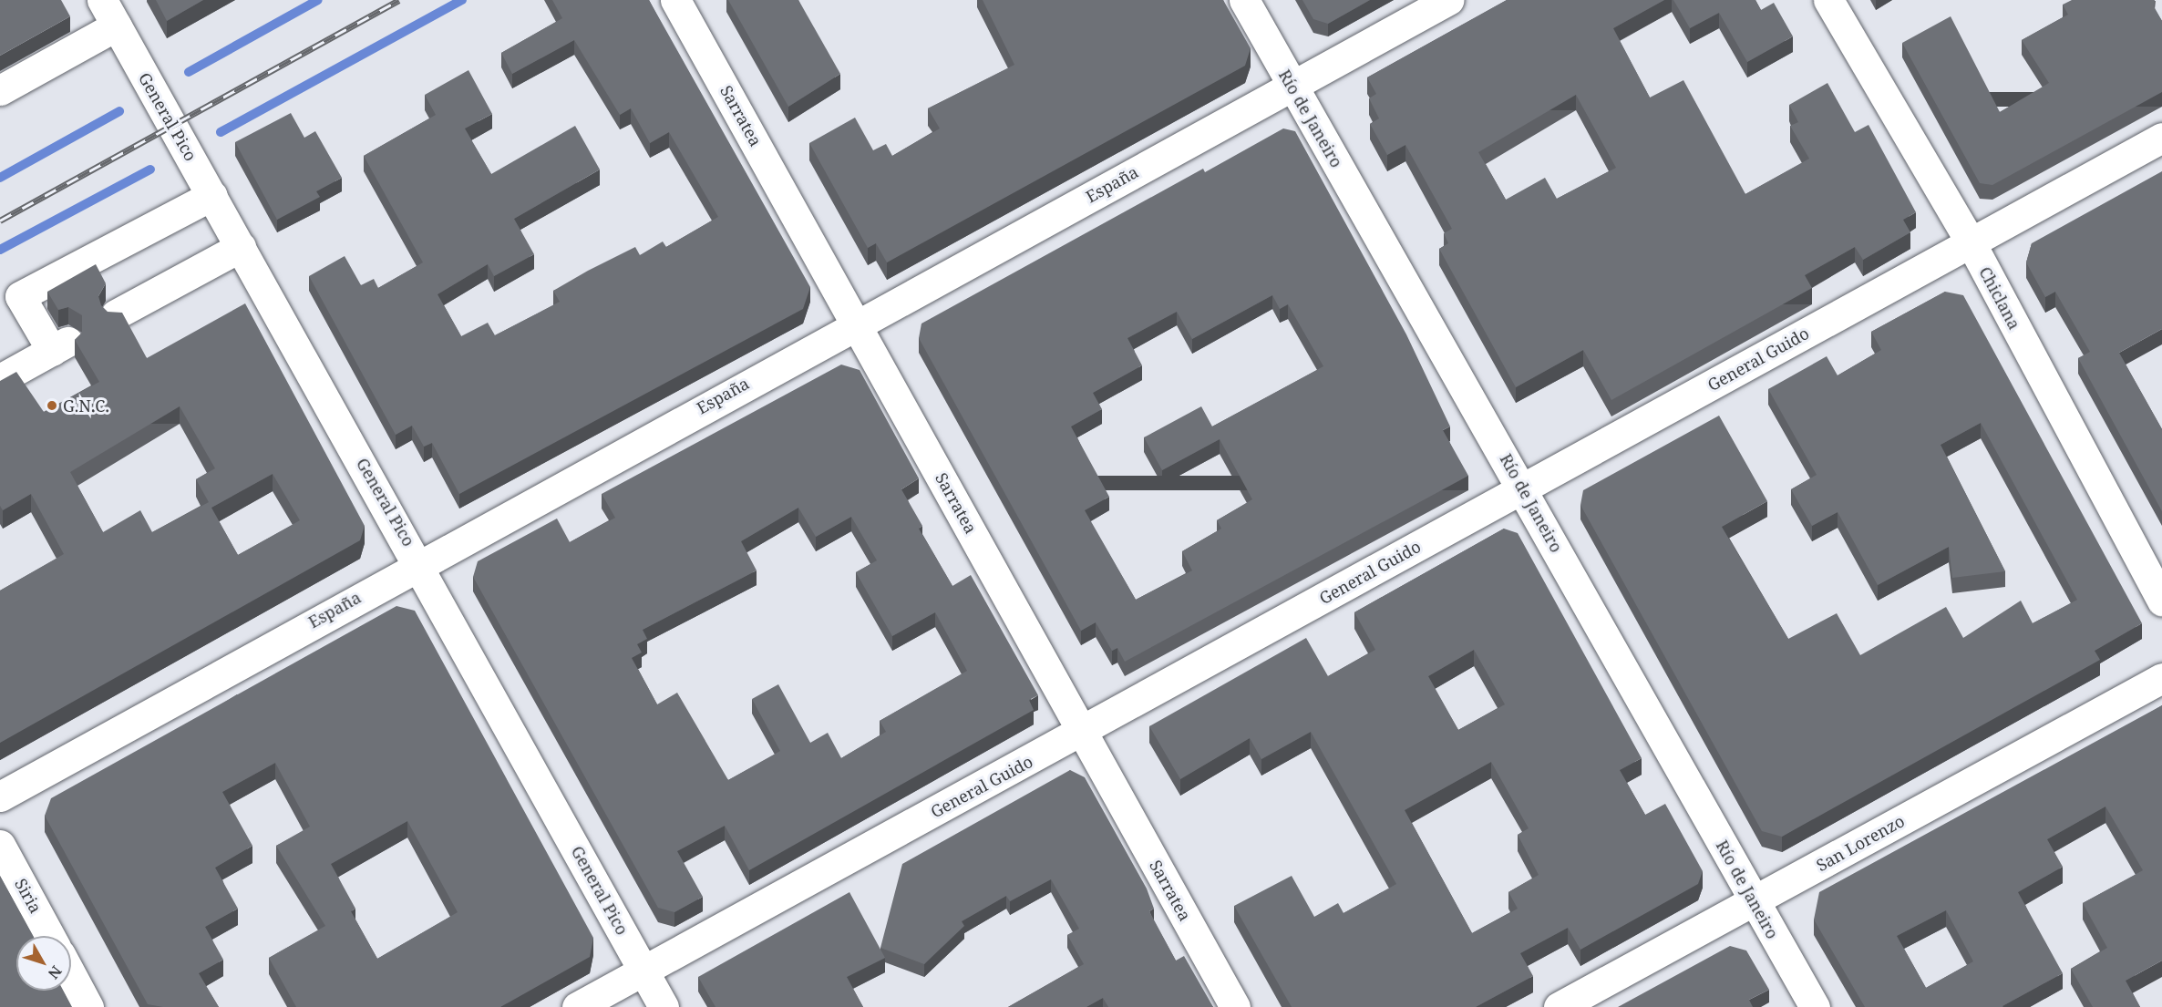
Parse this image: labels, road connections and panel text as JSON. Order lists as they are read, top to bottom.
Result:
{
  "streets": {
    "street": [
      "Sarratea",
      "General Pico",
      "Río de Janeiro",
      "España",
      "Chiclana",
      "General Guido",
      "San Lorenzo",
      "Siria"
    ]
  },
  "crossings": [
    ["Sarratea", "España"],
    ["Sarratea", "General Guido"],
    ["General Pico", "España"],
    ["General Pico", "General Guido"],
    ["Río de Janeiro", "España"],
    ["Río de Janeiro", "General Guido"],
    ["Río de Janeiro", "San Lorenzo"],
    ["Chiclana", "General Guido"]
  ],
  "places": ["G.N.C."],
  "north": "bottom right"
}
